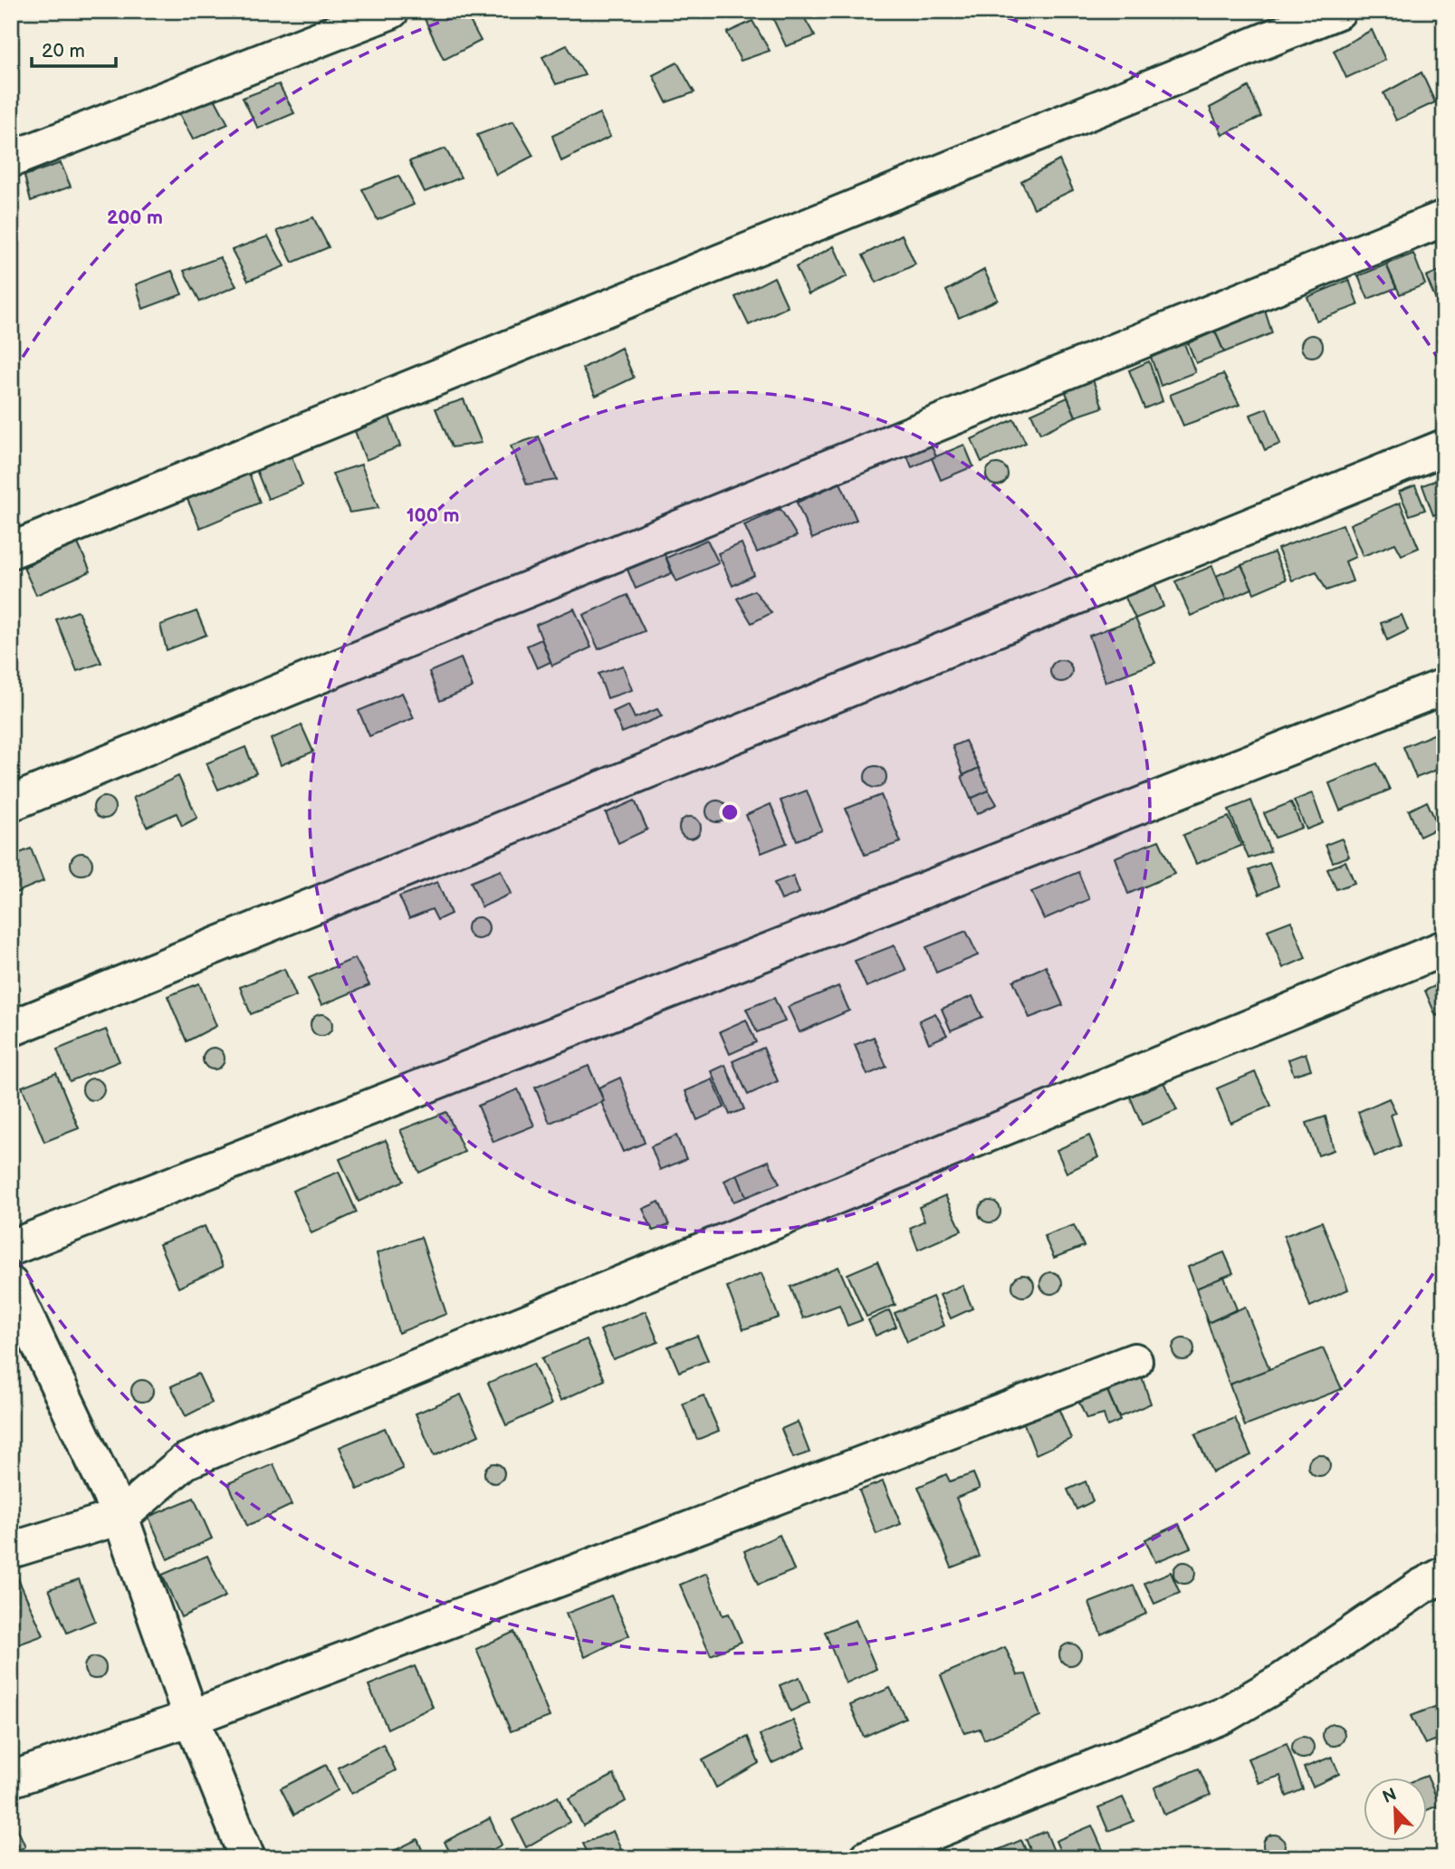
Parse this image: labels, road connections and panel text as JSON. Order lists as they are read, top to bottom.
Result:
{
  "scale_bar": "20 m",
  "north": "top left",
  "rings": ["200 m", "100 m"]
}
